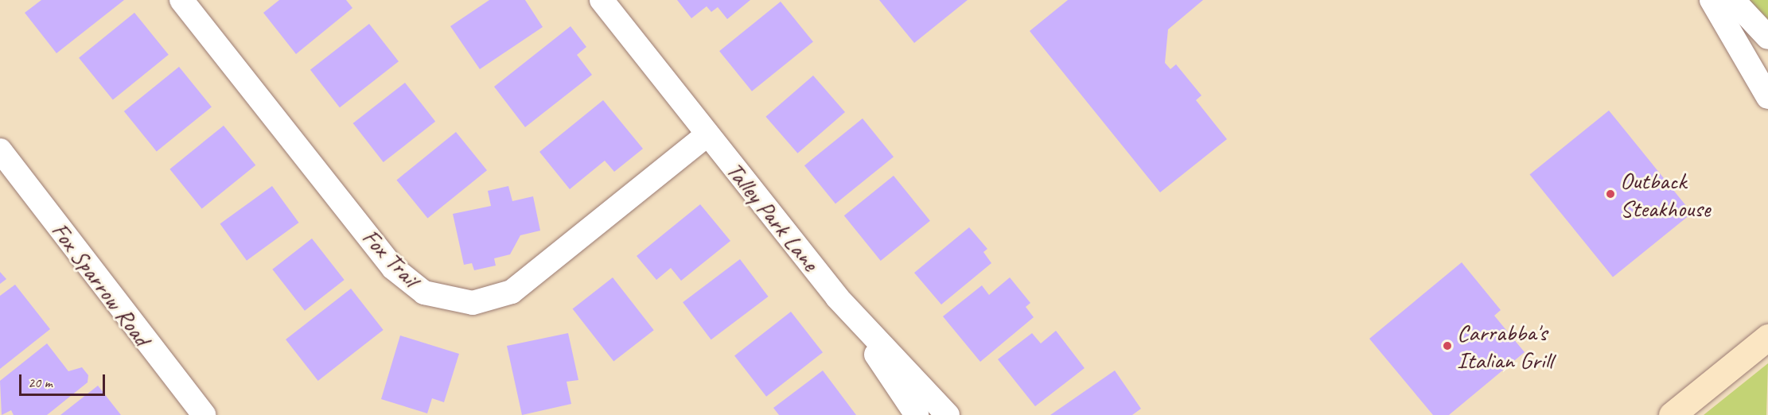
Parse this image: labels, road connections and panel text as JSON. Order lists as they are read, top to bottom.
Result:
{
  "streets": {
    "street": ["Talley Park Lane", "Fox Trail", "Fox Sparrow Road"]
  },
  "crossings": [
    ["Talley Park Lane", "Fox Trail"]
  ],
  "places": ["Outback Steakhouse", "Carrabba's Italian Grill"],
  "scale_bar": "20 m"
}
